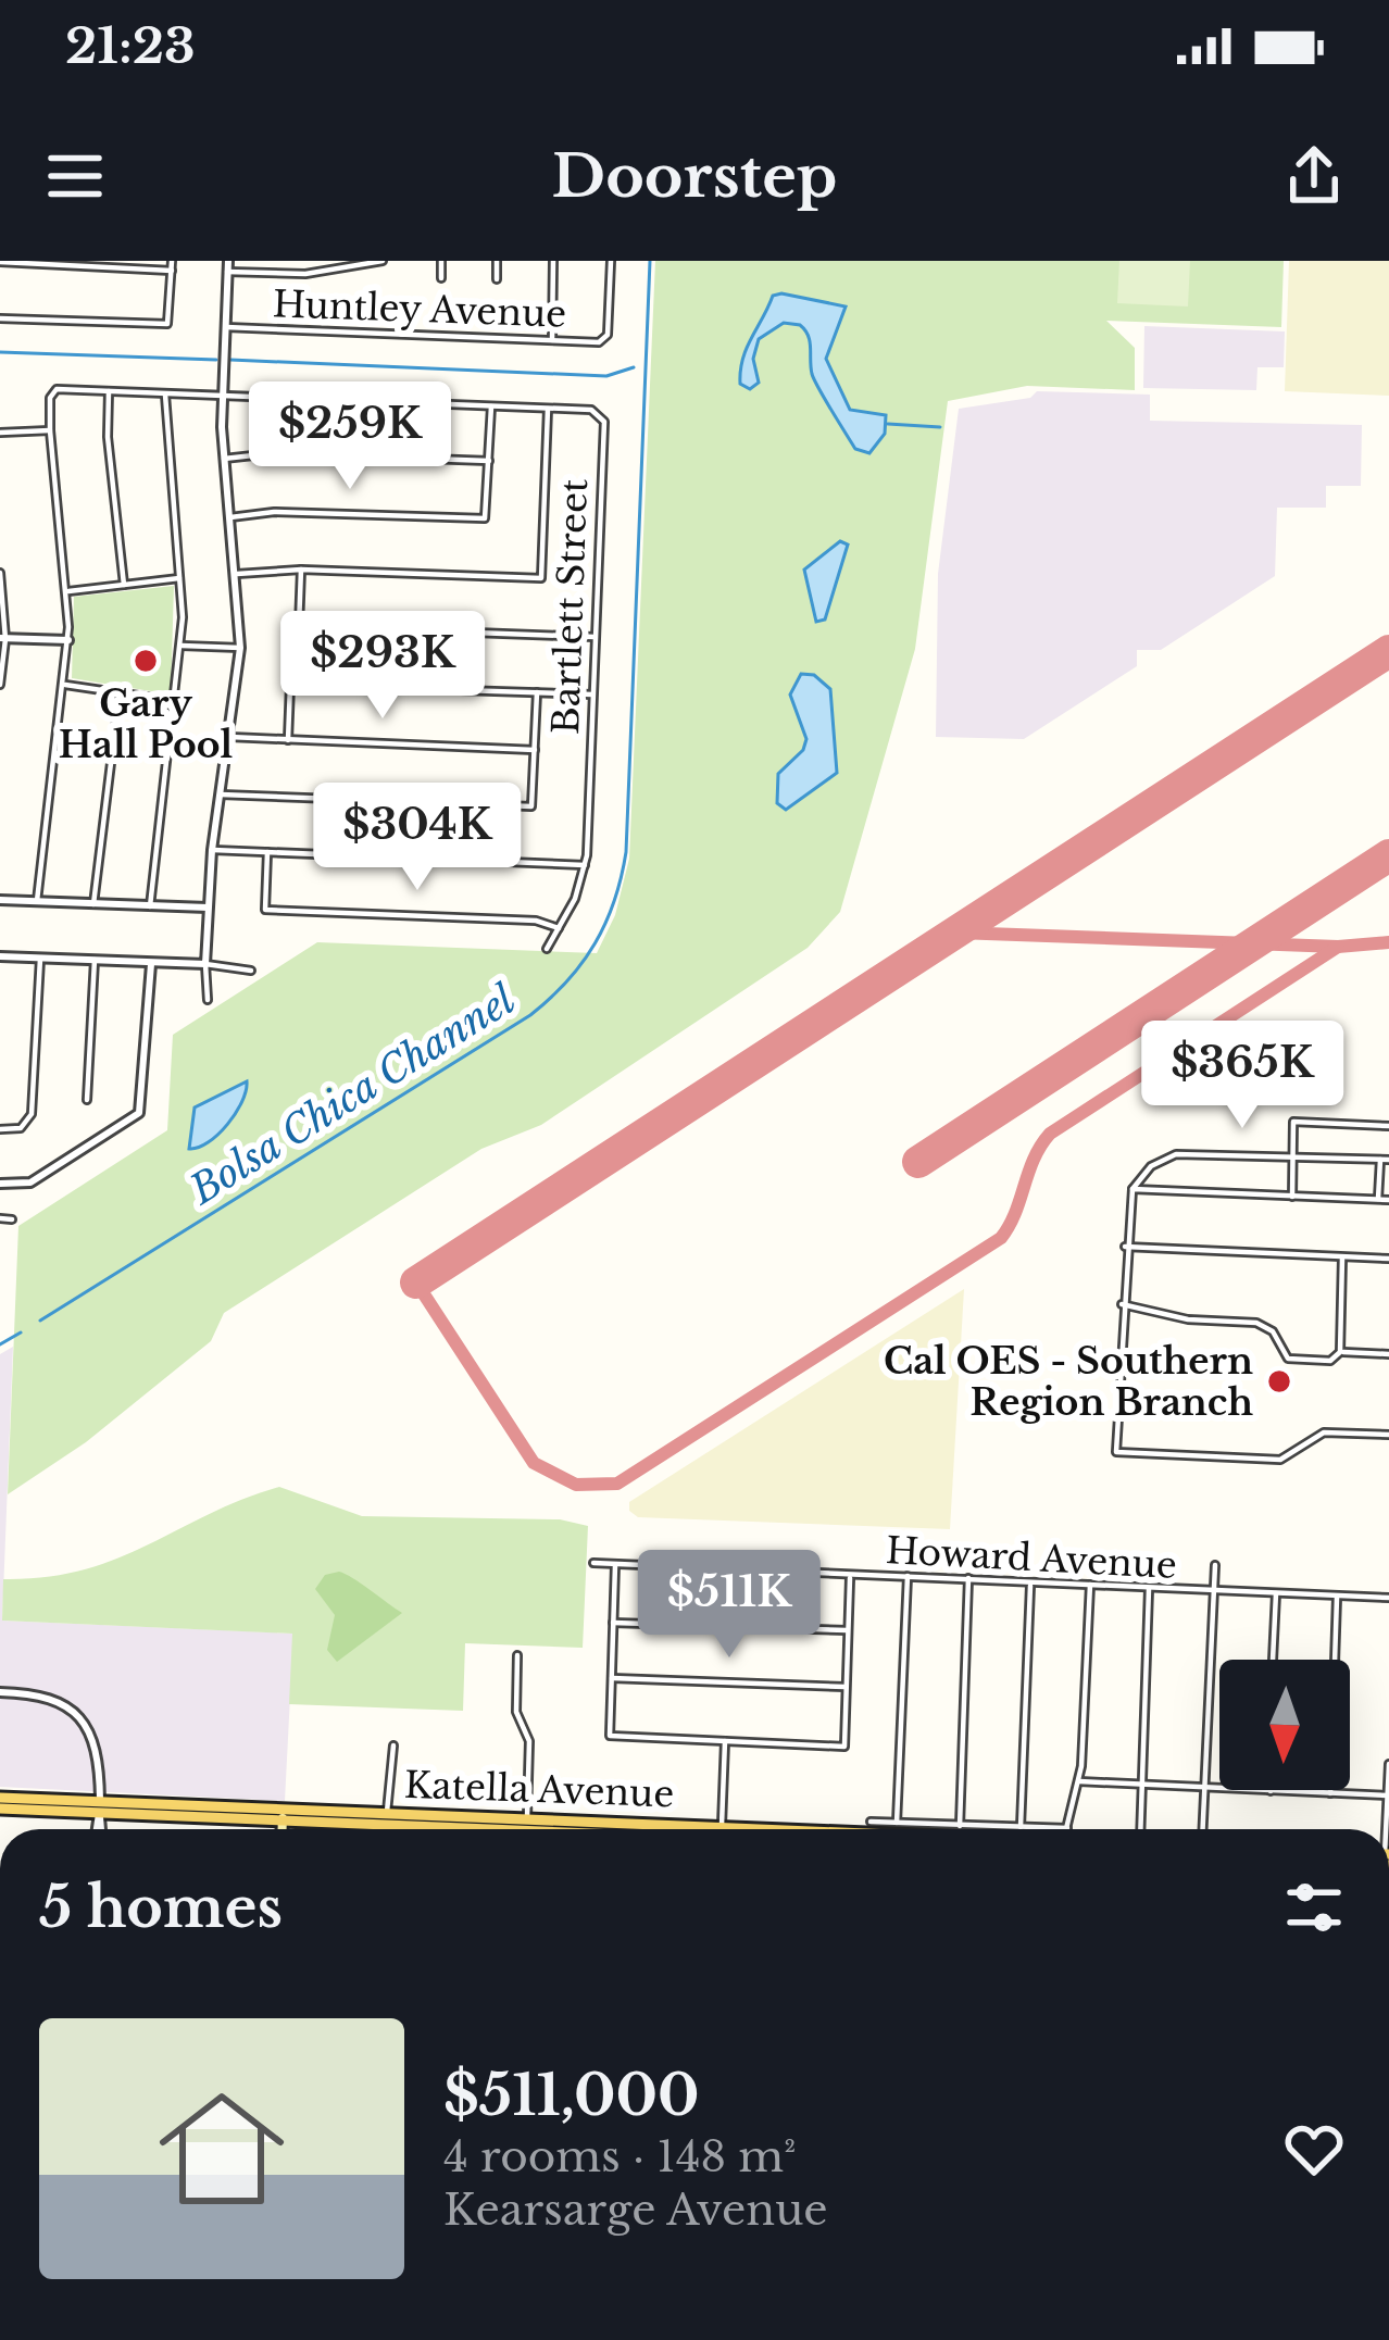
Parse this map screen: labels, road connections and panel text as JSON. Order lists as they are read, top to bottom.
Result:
{
  "streets": {
    "main road": ["Katella Avenue"],
    "street": ["Huntley Avenue", "Bartlett Street", "Howard Avenue"]
  },
  "water": ["Bolsa Chica Channel"],
  "places": ["Gary Hall Pool", "Cal OES - Southern Region Branch"],
  "north": "bottom",
  "page": {
    "status": "21:23",
    "header": "Doorstep",
    "price": [
      "$259K",
      "$293K",
      "$304K",
      "$365K",
      "$511K"
    ],
    "heading": "5 homes",
    "list": [
      {
        "name": "$511,000",
        "note": "4 rooms · 148 m² · Kearsarge Avenue"
      }
    ]
  }
}
